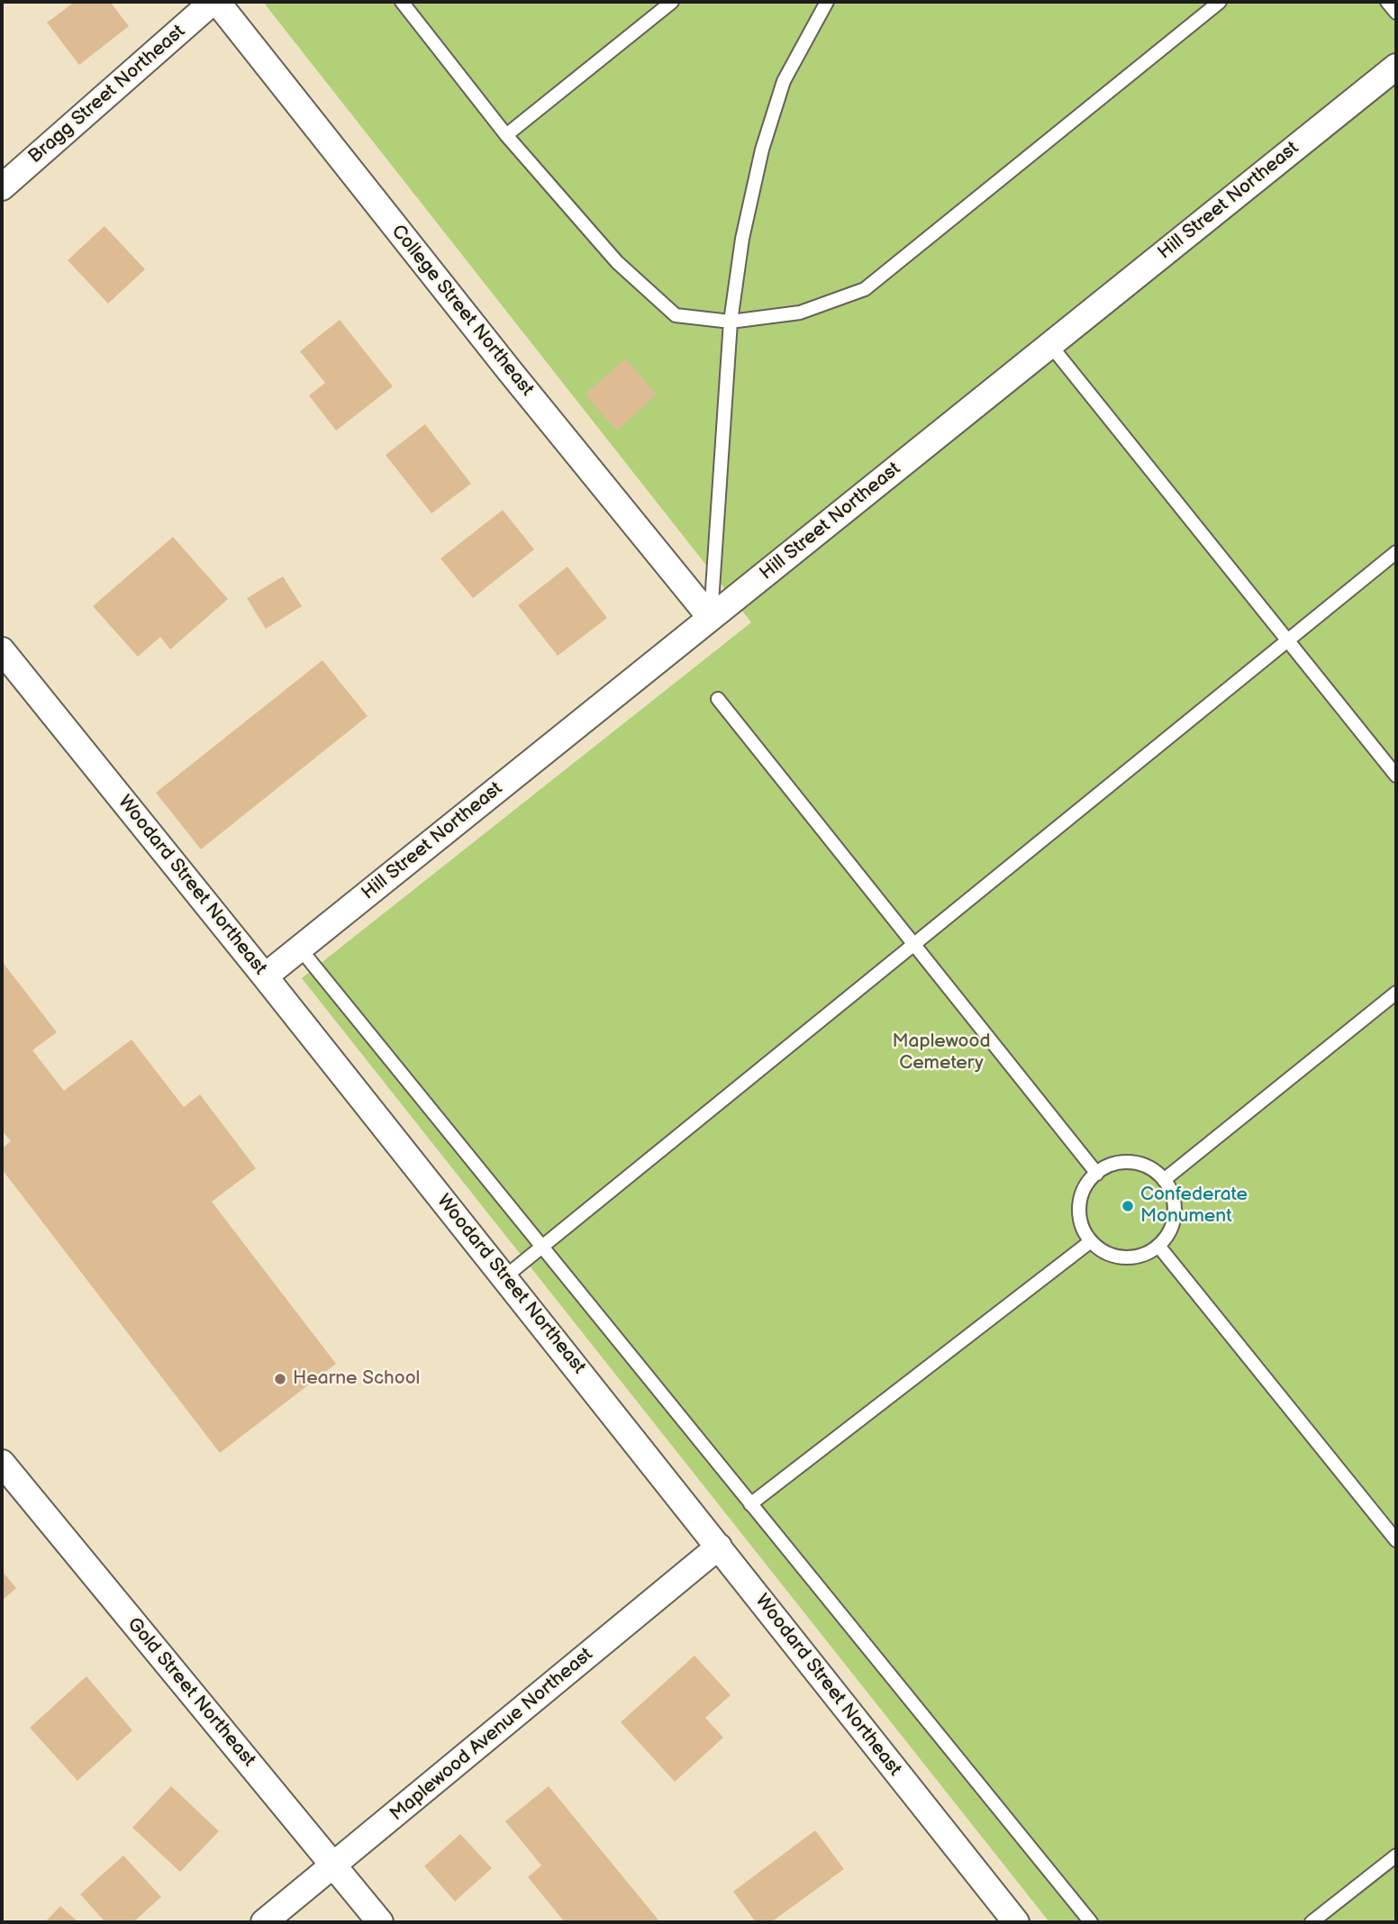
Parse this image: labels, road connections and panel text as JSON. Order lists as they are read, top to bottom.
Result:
{
  "streets": {
    "street": [
      "Bragg Street Northeast",
      "Hill Street Northeast",
      "College Street Northeast",
      "Woodard Street Northeast",
      "Gold Street Northeast",
      "Maplewood Avenue Northeast"
    ]
  },
  "crossings": [
    ["Bragg Street Northeast", "College Street Northeast"],
    ["Hill Street Northeast", "College Street Northeast"],
    ["Hill Street Northeast", "Woodard Street Northeast"],
    ["Woodard Street Northeast", "Maplewood Avenue Northeast"],
    ["Gold Street Northeast", "Maplewood Avenue Northeast"]
  ],
  "parks": ["Maplewood Cemetery"],
  "places": ["Confederate Monument", "Hearne School"]
}
